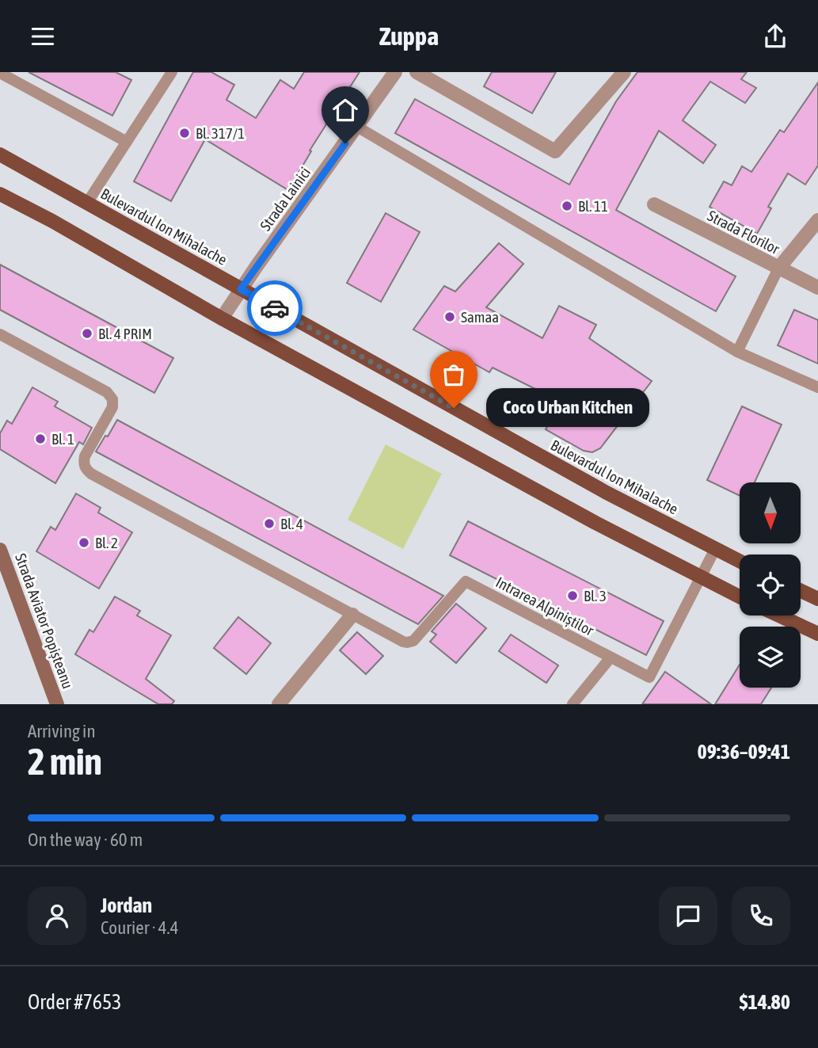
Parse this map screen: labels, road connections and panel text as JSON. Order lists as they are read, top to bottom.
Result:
{
  "streets": {
    "main road": ["Bulevardul Ion Mihalache"],
    "street": ["Strada Lainici", "Strada Florilor", "Strada Aviator Popișteanu"],
    "lane": ["Intrarea Alpiniștilor"]
  },
  "crossings": [
    ["Strada Lainici", "Bulevardul Ion Mihalache"]
  ],
  "places": [
    "Bl. 317/1",
    "Bl. 11",
    "Samaa",
    "Bl. 4 PRIM",
    "Coco Urban Kitchen",
    "Bl. 1",
    "Bl. 4",
    "Bl. 2",
    "Bl. 3"
  ],
  "north": "bottom",
  "page": {
    "header": "Zuppa",
    "bubble": "Coco Urban Kitchen",
    "heading": ["2 min", "Arriving in", "09:36–09:41"],
    "panel": [
      "Jordan",
      "Courier · 4.4",
      "Order #7653",
      "$14.80"
    ],
    "bar": "On the way · 60 m"
  }
}
